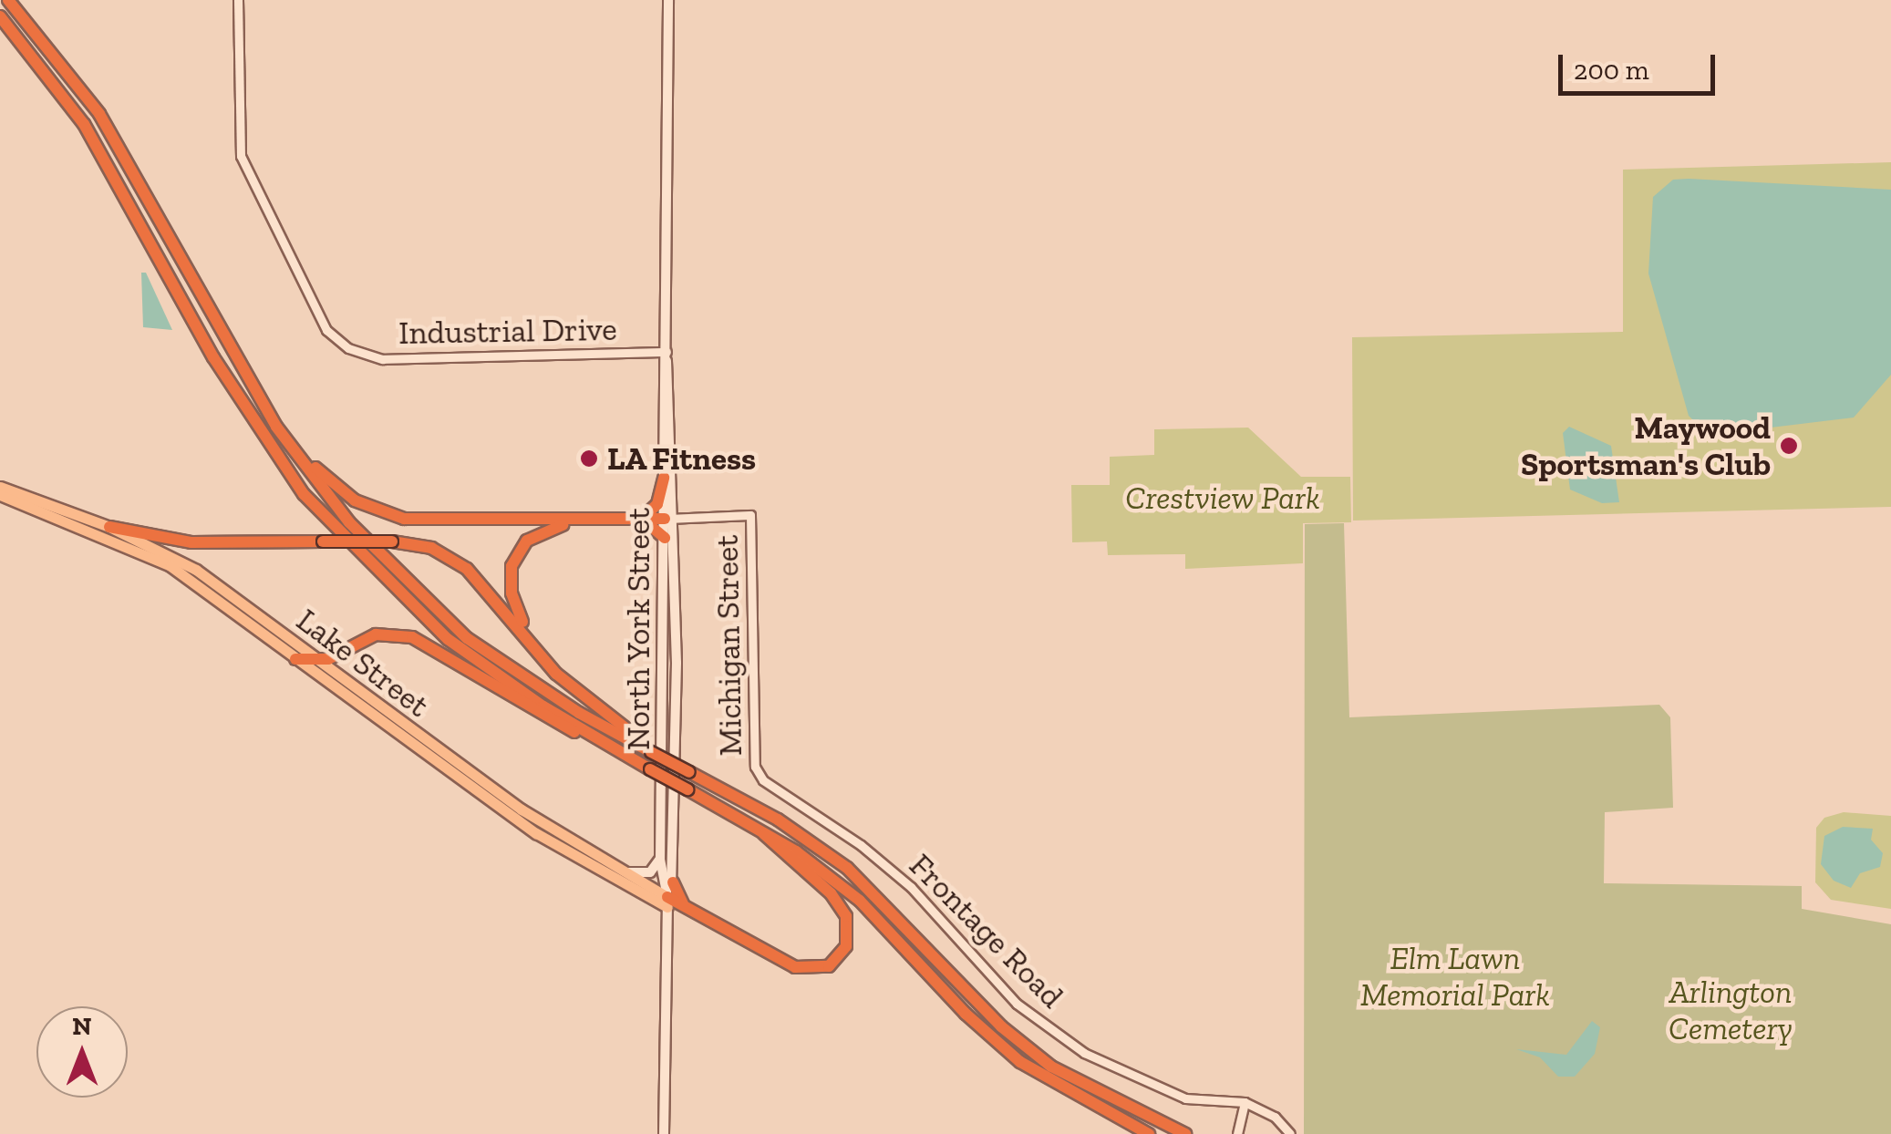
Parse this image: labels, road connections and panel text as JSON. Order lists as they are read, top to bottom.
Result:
{
  "streets": {
    "main road": ["North York Street", "Lake Street"],
    "street": ["Industrial Drive", "Michigan Street", "Frontage Road"]
  },
  "crossings": [
    ["Industrial Drive", "North York Street"],
    ["North York Street", "Michigan Street"],
    ["North York Street", "Lake Street"],
    ["Michigan Street", "Frontage Road"]
  ],
  "parks": ["Crestview Park", "Elm Lawn Memorial Park", "Arlington Cemetery"],
  "places": ["Maywood Sportsman's Club", "LA Fitness"],
  "scale_bar": "200 m",
  "north": "top"
}
